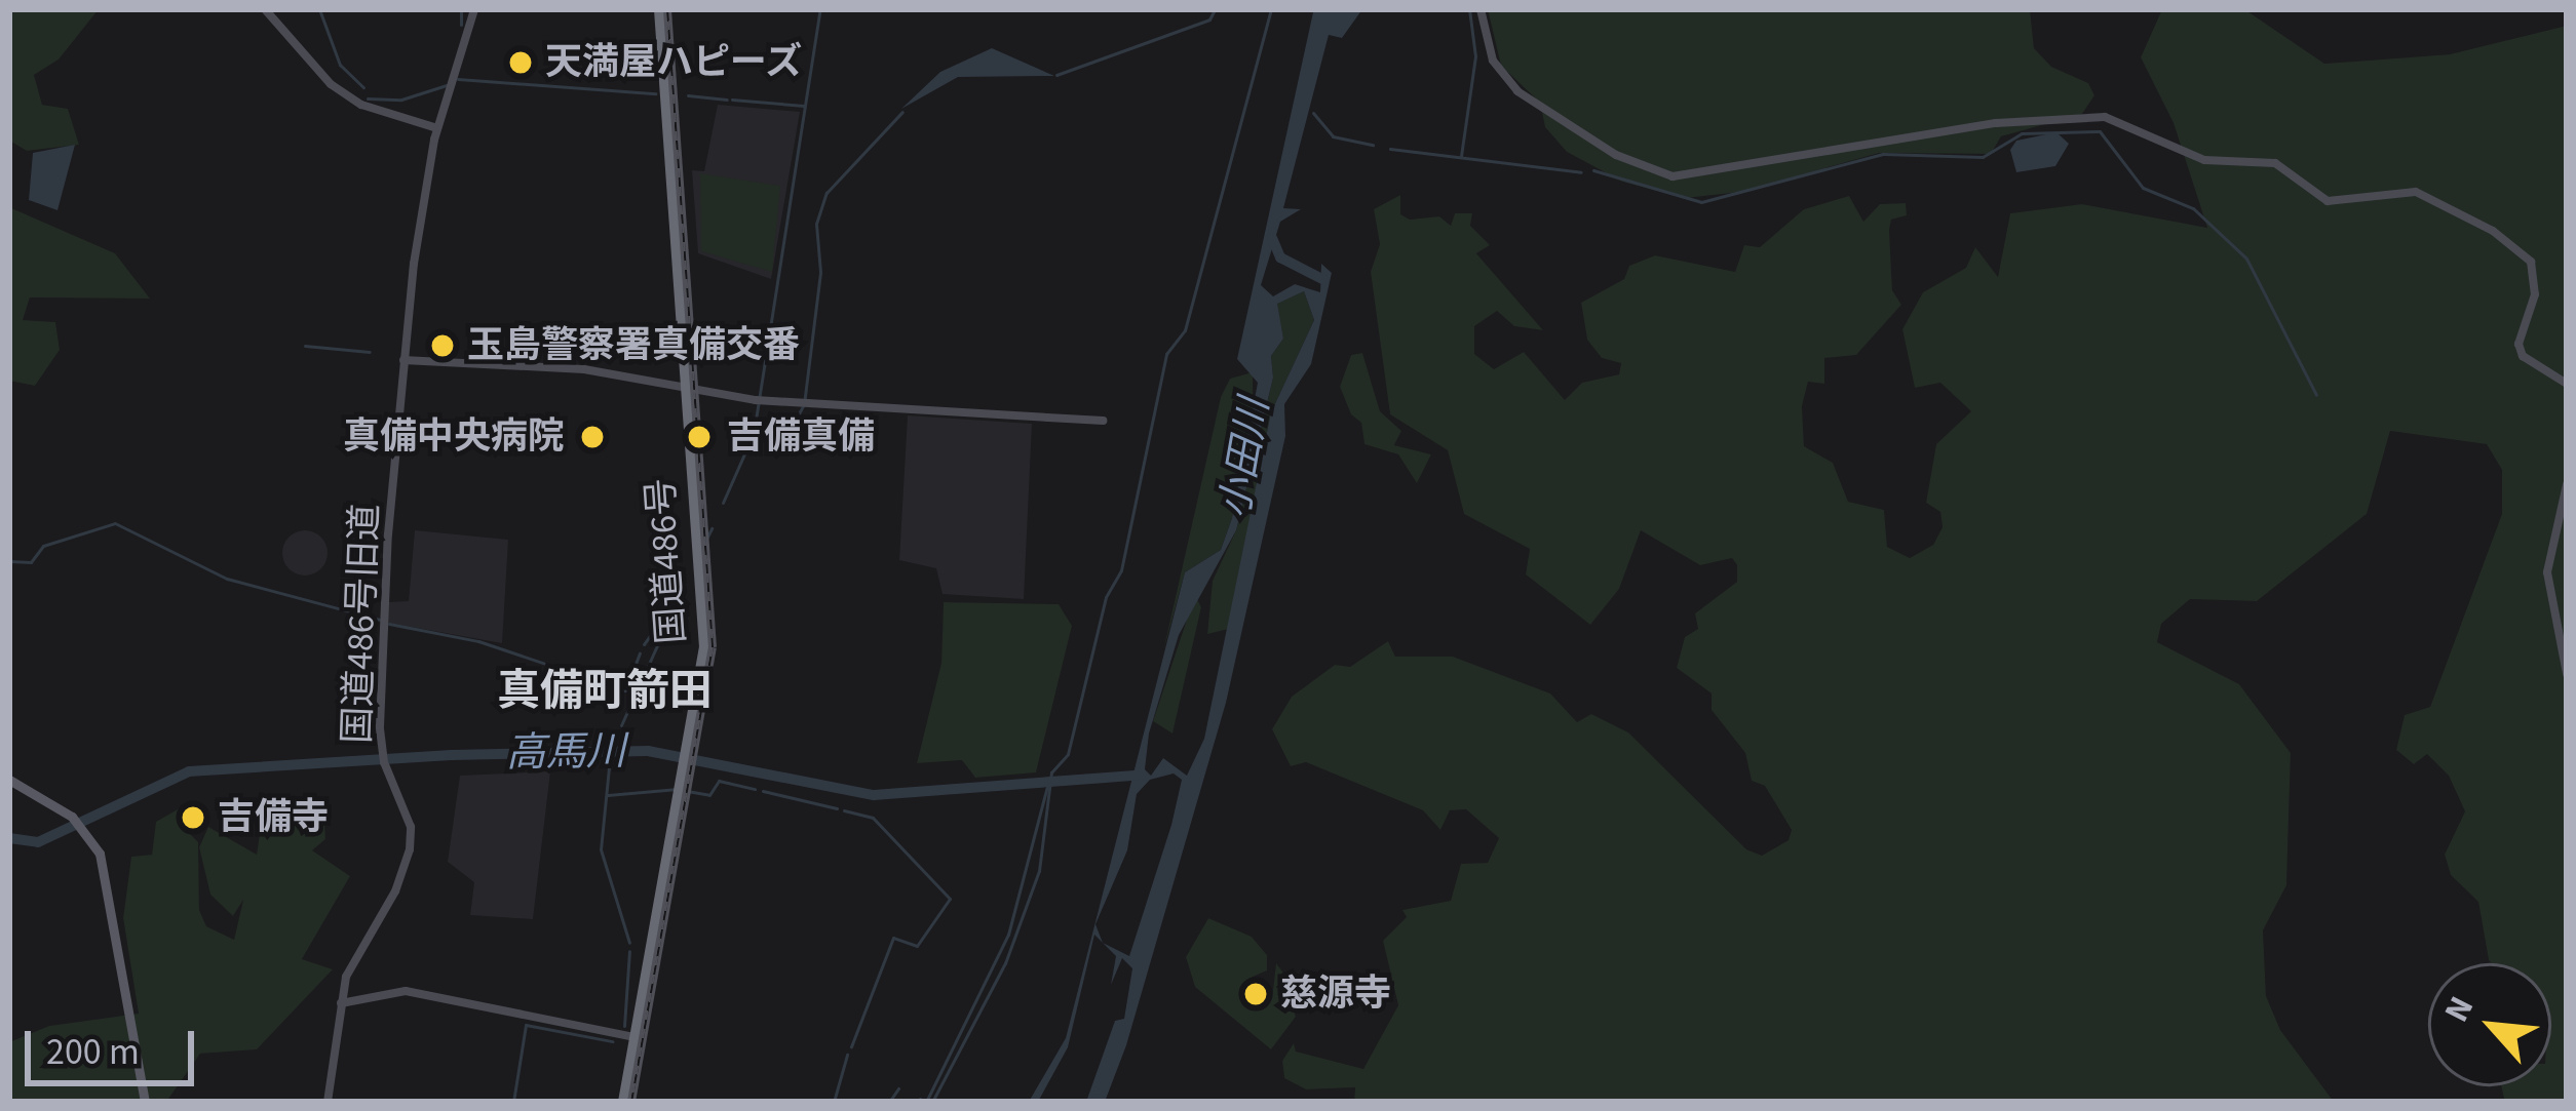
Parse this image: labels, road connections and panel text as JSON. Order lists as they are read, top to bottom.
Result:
{
  "streets": {
    "highway": ["国道486号"],
    "street": ["国道486号旧道"]
  },
  "districts": ["真備町箭田"],
  "water": ["小田川", "高馬川"],
  "places": [
    "天満屋ハピーズ",
    "玉島警察署真備交番",
    "真備中央病院",
    "吉備真備",
    "吉備寺",
    "慈源寺"
  ],
  "scale_bar": "200 m",
  "north": "top left"
}
